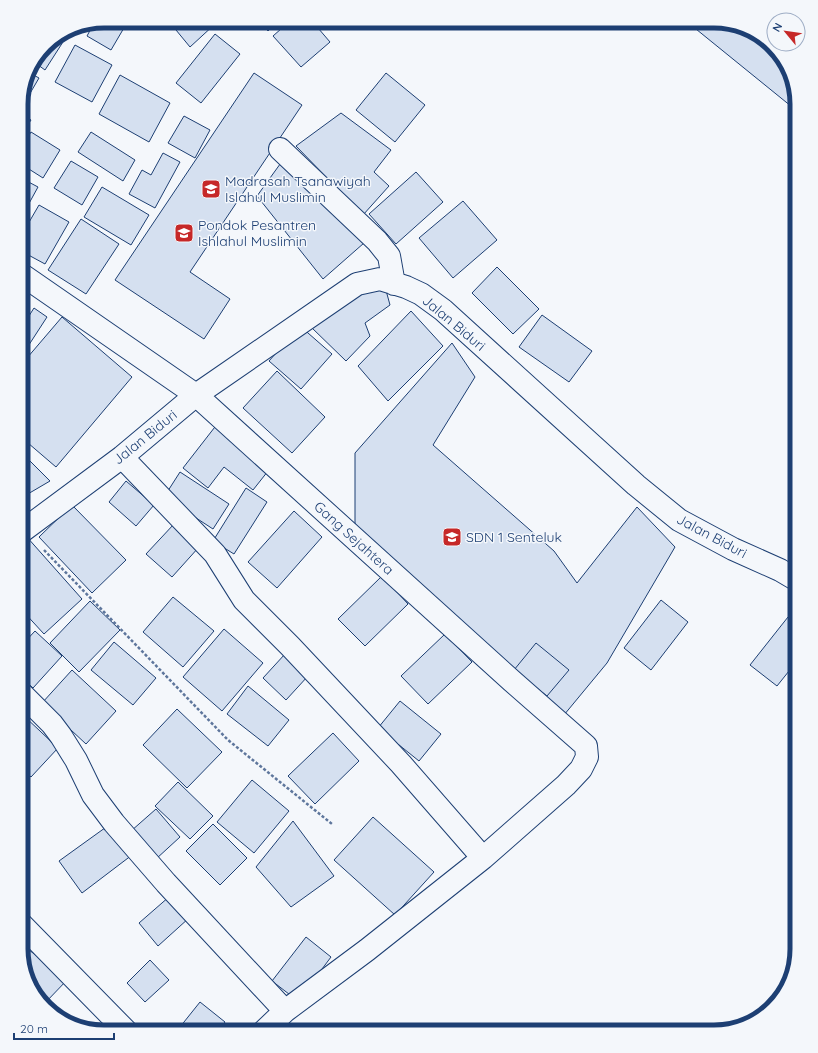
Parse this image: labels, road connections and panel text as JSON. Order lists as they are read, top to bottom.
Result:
{
  "streets": {
    "street": ["Jalan Biduri", "Gang Sejahtera"]
  },
  "crossings": [
    ["Jalan Biduri", "Gang Sejahtera"]
  ],
  "places": {
    "school or university": ["Madrasah Tsanawiyah Islahul Muslimin", "Pondok Pesantren Ishlahul Muslimin", "SDN 1 Senteluk"]
  },
  "scale_bar": "20 m",
  "north": "top left"
}
